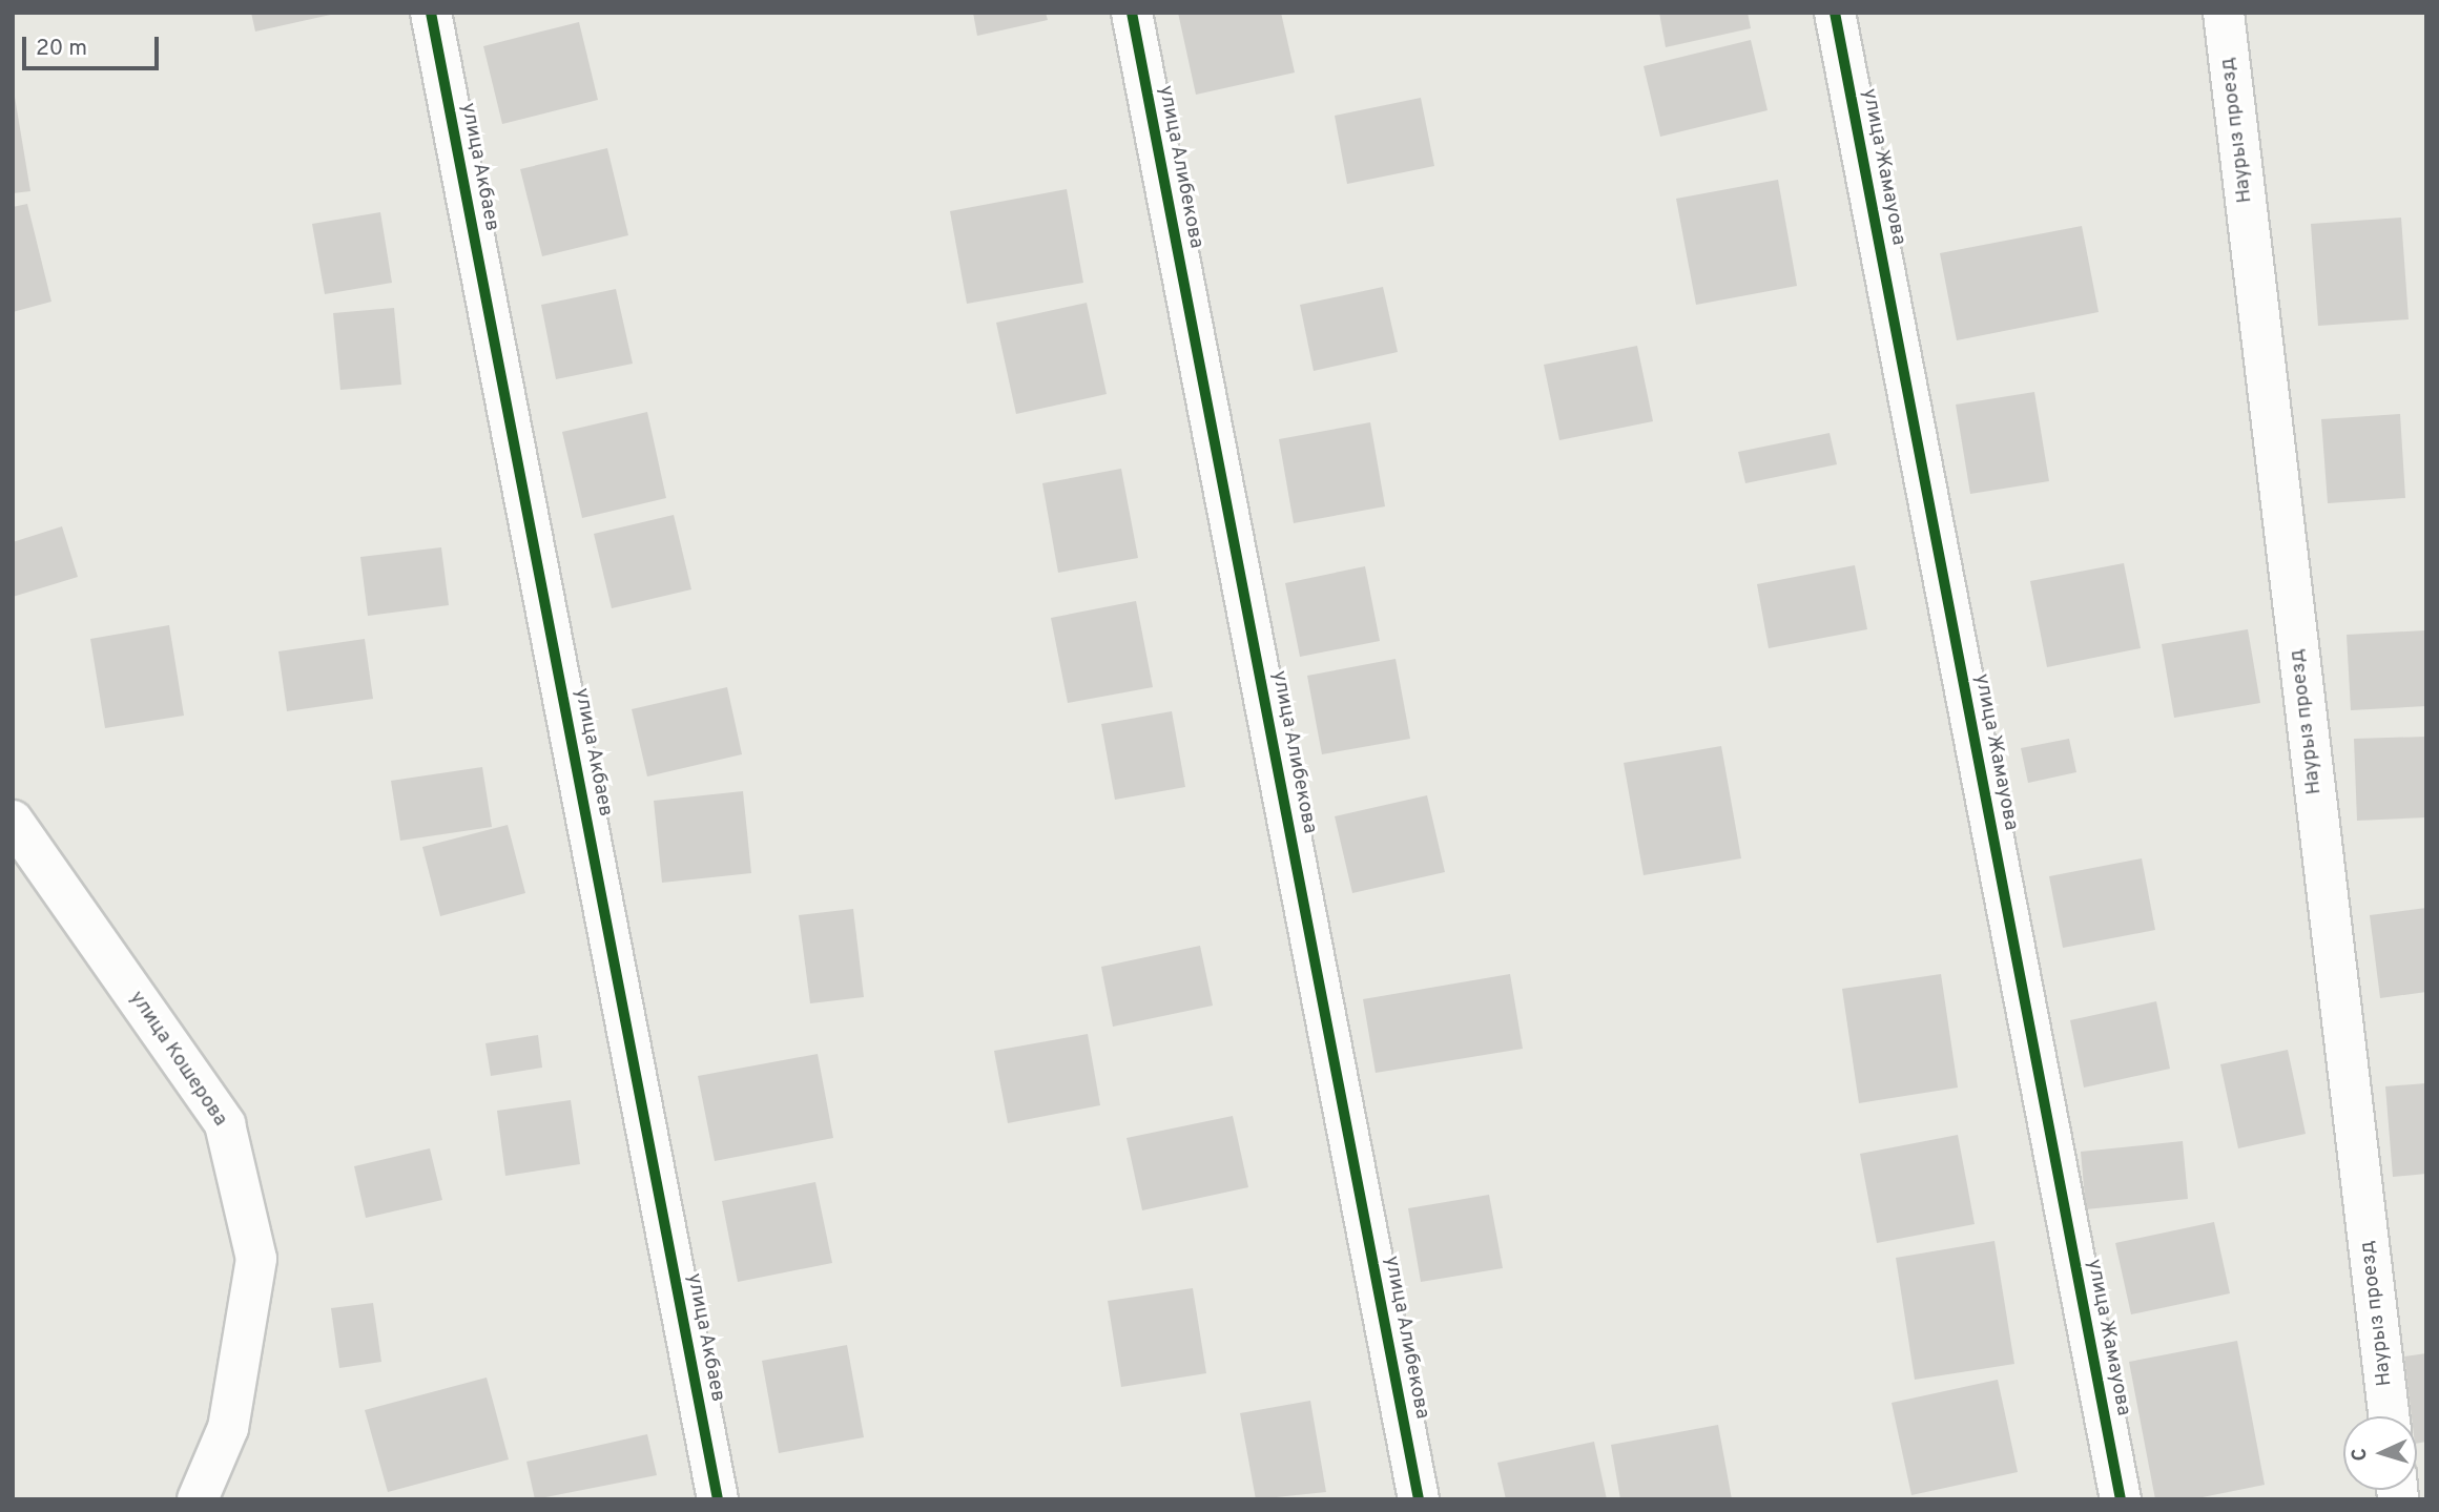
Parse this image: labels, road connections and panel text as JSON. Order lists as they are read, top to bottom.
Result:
{
  "streets": {
    "street": [
      "Наурыз проезд",
      "улица Акбаев",
      "улица Алибекова",
      "улица Жамауова",
      "улица Кошерова"
    ]
  },
  "scale_bar": "20 m",
  "north": "left"
}
